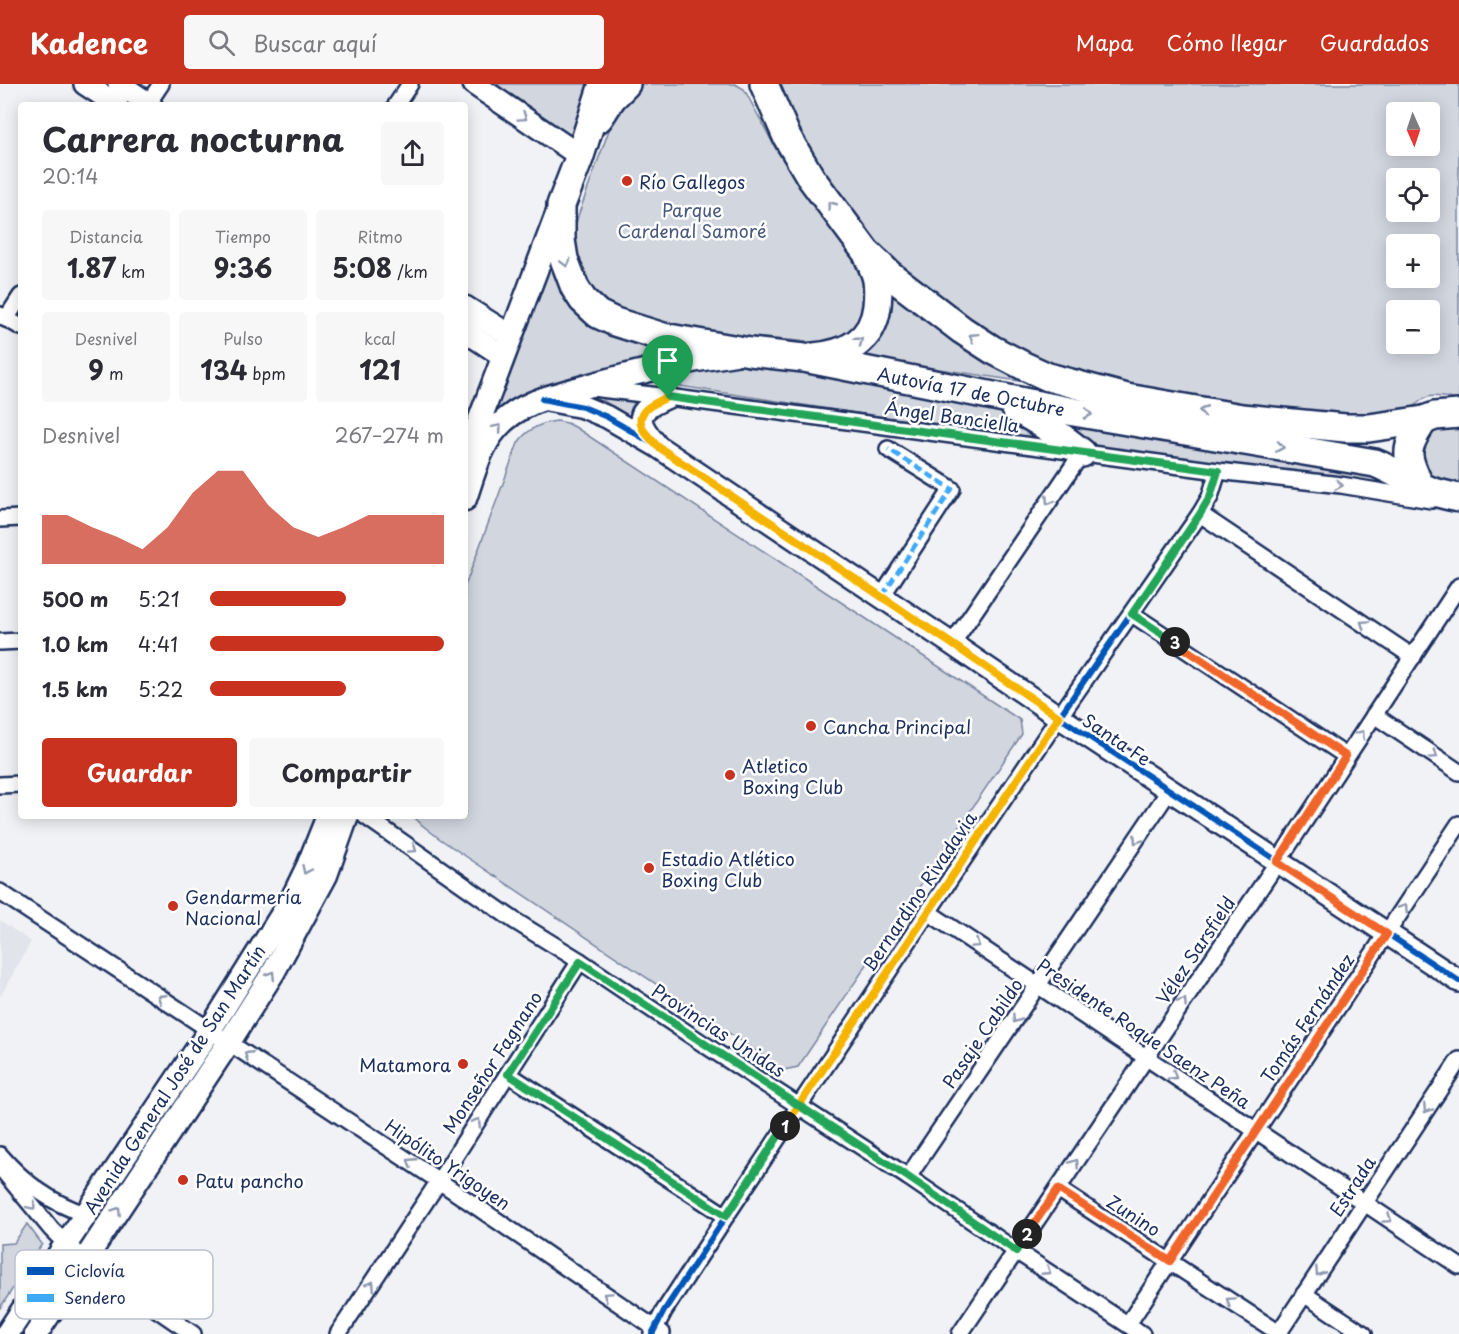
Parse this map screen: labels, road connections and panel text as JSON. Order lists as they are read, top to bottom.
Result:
{
  "streets": {
    "highway": ["Autovía 17 de Octubre"],
    "main road": ["Avenida General José de San Martín"],
    "street": [
      "Ángel Banciella",
      "Santa Fe",
      "Bernardino Rivadavia",
      "Vélez Sarsfield",
      "Tomás Fernández",
      "Provincias Unidas",
      "Pasaje Cabildo",
      "Presidente Roque Saenz Peña",
      "Monseñor Fagnano",
      "Hipólito Yrigoyen",
      "Estrada",
      "Zunino"
    ]
  },
  "crossings": [
    ["Autovía 17 de Octubre", "Ángel Banciella"],
    ["Ángel Banciella", "Bernardino Rivadavia"],
    ["Santa Fe", "Bernardino Rivadavia"],
    ["Santa Fe", "Vélez Sarsfield"],
    ["Santa Fe", "Tomás Fernández"],
    ["Santa Fe", "Pasaje Cabildo"],
    ["Bernardino Rivadavia", "Provincias Unidas"],
    ["Bernardino Rivadavia", "Presidente Roque Saenz Peña"],
    ["Bernardino Rivadavia", "Hipólito Yrigoyen"],
    ["Vélez Sarsfield", "Provincias Unidas"],
    ["Vélez Sarsfield", "Presidente Roque Saenz Peña"],
    ["Vélez Sarsfield", "Zunino"],
    ["Tomás Fernández", "Provincias Unidas"],
    ["Tomás Fernández", "Presidente Roque Saenz Peña"],
    ["Tomás Fernández", "Zunino"],
    ["Provincias Unidas", "Pasaje Cabildo"],
    ["Provincias Unidas", "Monseñor Fagnano"],
    ["Pasaje Cabildo", "Presidente Roque Saenz Peña"],
    ["Presidente Roque Saenz Peña", "Estrada"],
    ["Monseñor Fagnano", "Hipólito Yrigoyen"],
    ["Avenida General José de San Martín", "Hipólito Yrigoyen"],
    ["Estrada", "Zunino"]
  ],
  "one_way": [
    "Vélez Sarsfield",
    "Provincias Unidas",
    "Pasaje Cabildo",
    "Presidente Roque Saenz Peña",
    "Monseñor Fagnano",
    "Estrada",
    "Zunino"
  ],
  "parks": ["Parque Cardenal Samoré"],
  "places": [
    "Río Gallegos",
    "Cancha Principal",
    "Atletico Boxing Club",
    "Estadio Atlético Boxing Club",
    "Gendarmería Nacional",
    "Matamora",
    "Patu pancho"
  ],
  "legend": ["Ciclovía", "Sendero"],
  "north": "bottom",
  "page": {
    "header": "Kadence",
    "search": "Buscar aquí",
    "nav": ["Mapa", "Cómo llegar", "Guardados"],
    "map_buttons": ["+", "−"],
    "heading": ["Carrera nocturna", "20:14"],
    "stats": [
      ["Distancia", "1.87 km"],
      ["Tiempo", "9:36"],
      ["Ritmo", "5:08 /km"],
      ["Desnivel", "9 m"],
      ["Pulso", "134 bpm"],
      ["kcal", "121"]
    ],
    "chart": ["Desnivel", "267–274 m"],
    "list": [
      {
        "name": "500 m",
        "note": "5:21"
      },
      {
        "name": "1.0 km",
        "note": "4:41"
      },
      {
        "name": "1.5 km",
        "note": "5:22"
      }
    ],
    "pins": ["3", "1", "2"],
    "buttons": ["Guardar", "Compartir"]
  }
}
